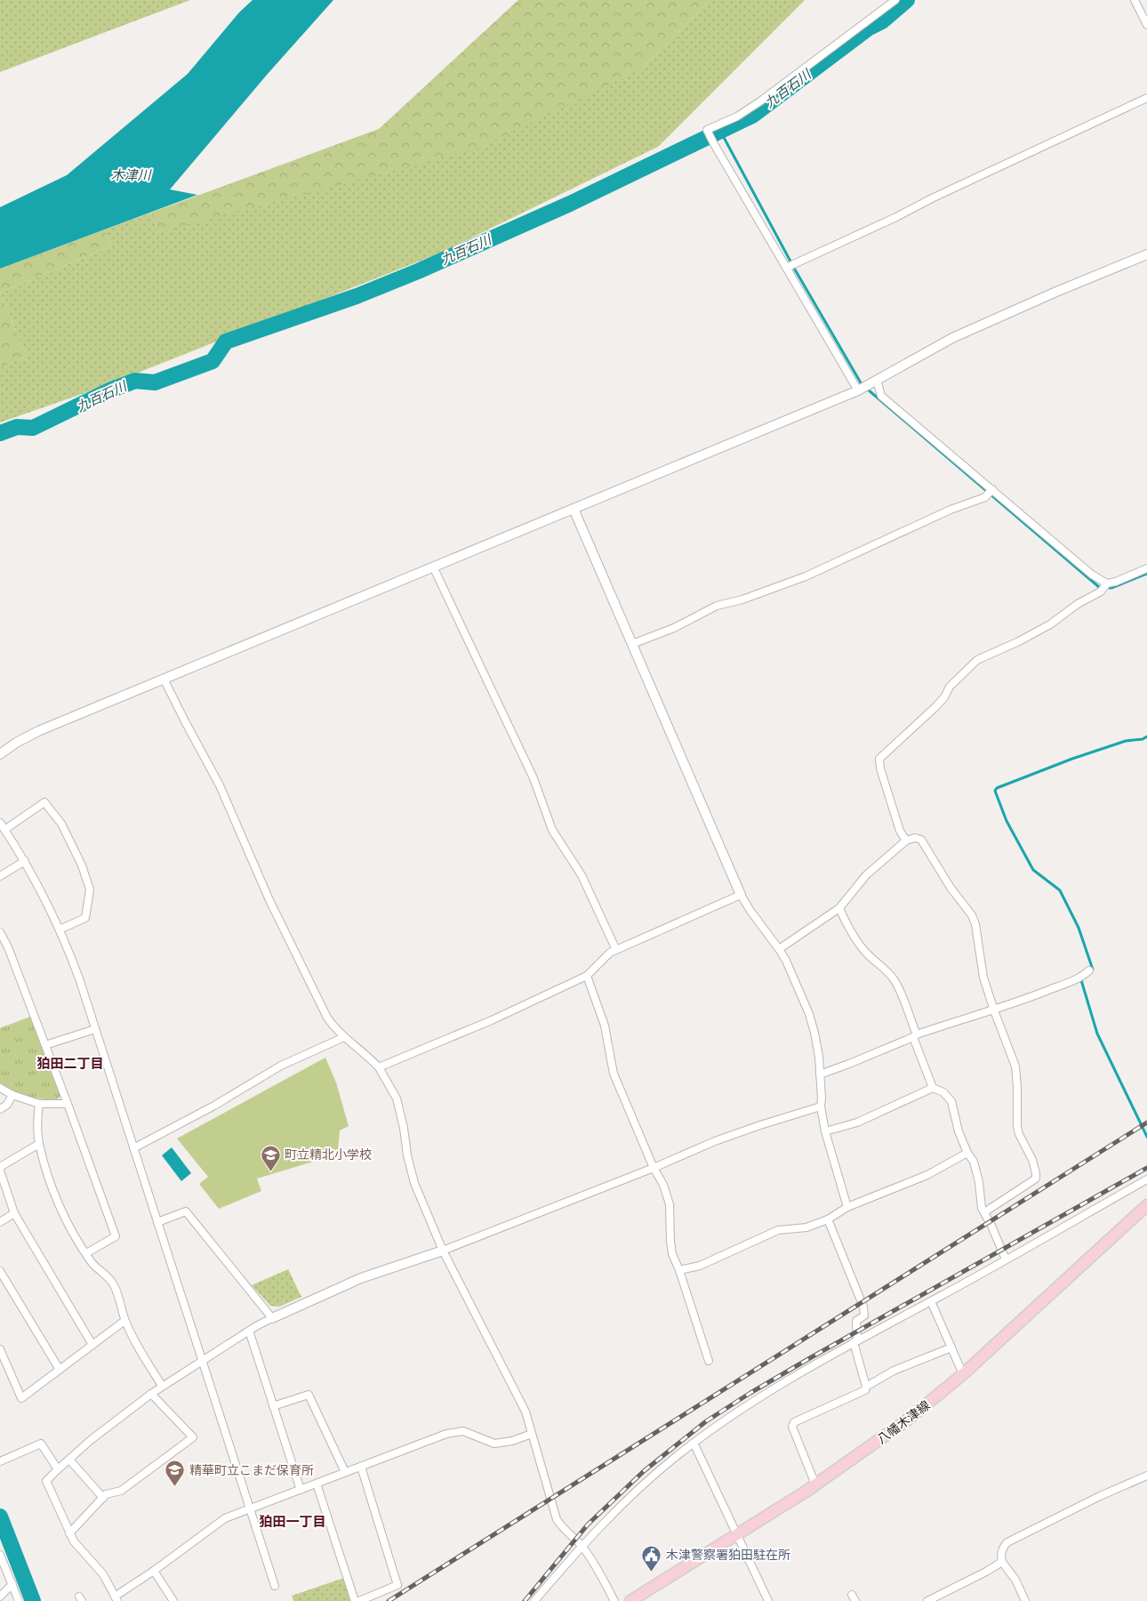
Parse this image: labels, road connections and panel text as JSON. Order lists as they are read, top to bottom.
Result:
{
  "streets": {
    "main road": ["八幡木津線"]
  },
  "districts": ["狛田二丁目", "狛田一丁目"],
  "water": ["九百石川", "木津川"],
  "places": {
    "school or university": ["町立精北小学校", "精華町立こまだ保育所"],
    "public building": ["木津警察署狛田駐在所"]
  }
}
